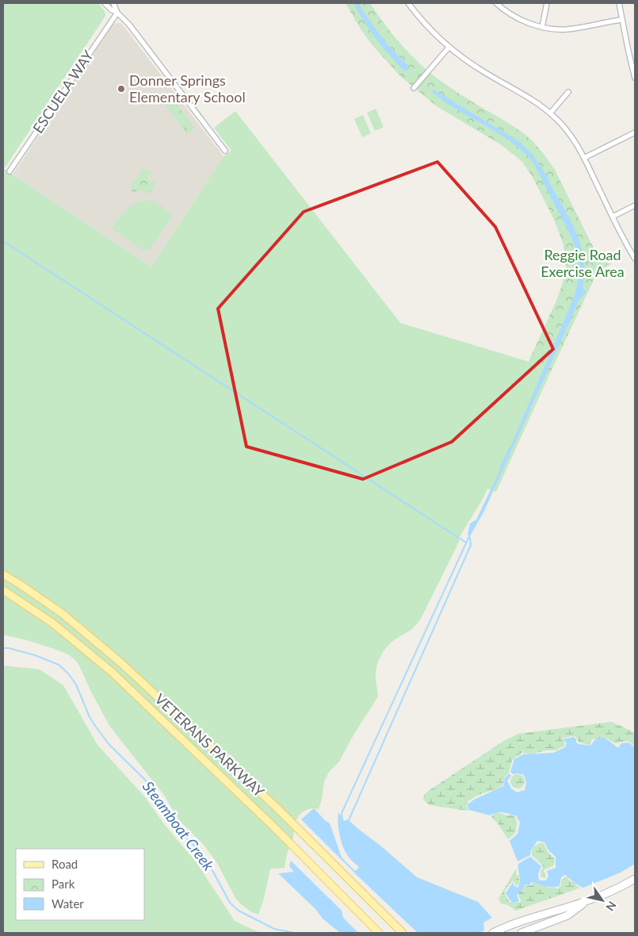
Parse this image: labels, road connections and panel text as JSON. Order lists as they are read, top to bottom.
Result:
{
  "streets": {
    "main road": ["VETERANS PARKWAY"],
    "street": ["ESCUELA WAY"]
  },
  "water": ["Steamboat Creek"],
  "parks": ["Reggie Road Exercise Area"],
  "places": ["Donner Springs Elementary School"],
  "legend": ["Road", "Park", "Water"],
  "north": "bottom right"
}
